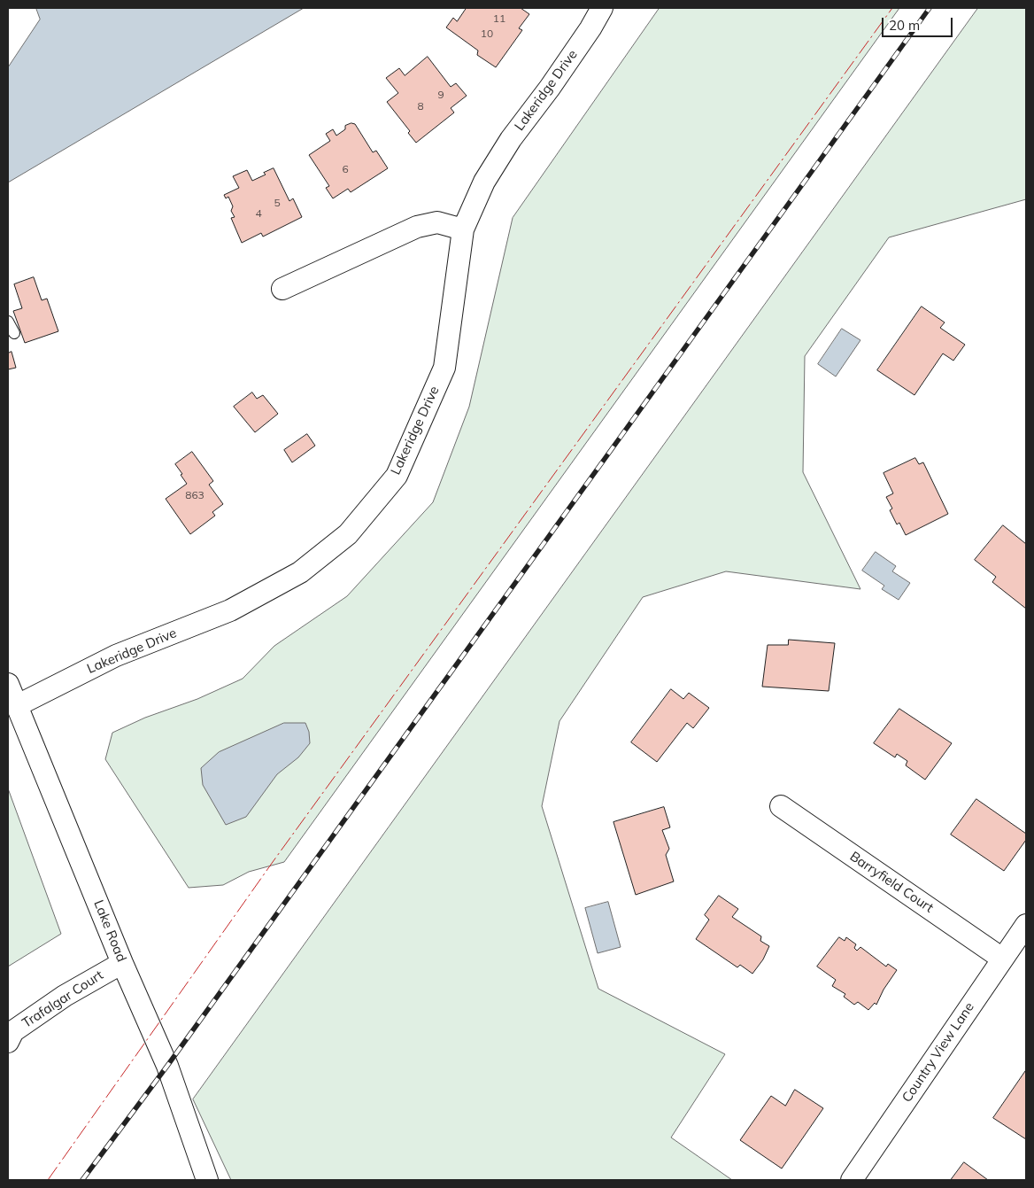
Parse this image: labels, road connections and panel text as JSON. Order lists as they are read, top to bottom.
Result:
{
  "streets": {
    "street": [
      "Lakeridge Drive",
      "Barryfield Court",
      "Lake Road",
      "Trafalgar Court",
      "Country View Lane"
    ]
  },
  "crossings": [
    ["Lakeridge Drive", "Lake Road"],
    ["Barryfield Court", "Country View Lane"],
    ["Lake Road", "Trafalgar Court"]
  ],
  "house_numbers": [
    "11",
    "10",
    "9",
    "8",
    "6",
    "5",
    "4",
    "863"
  ],
  "scale_bar": "20 m"
}
